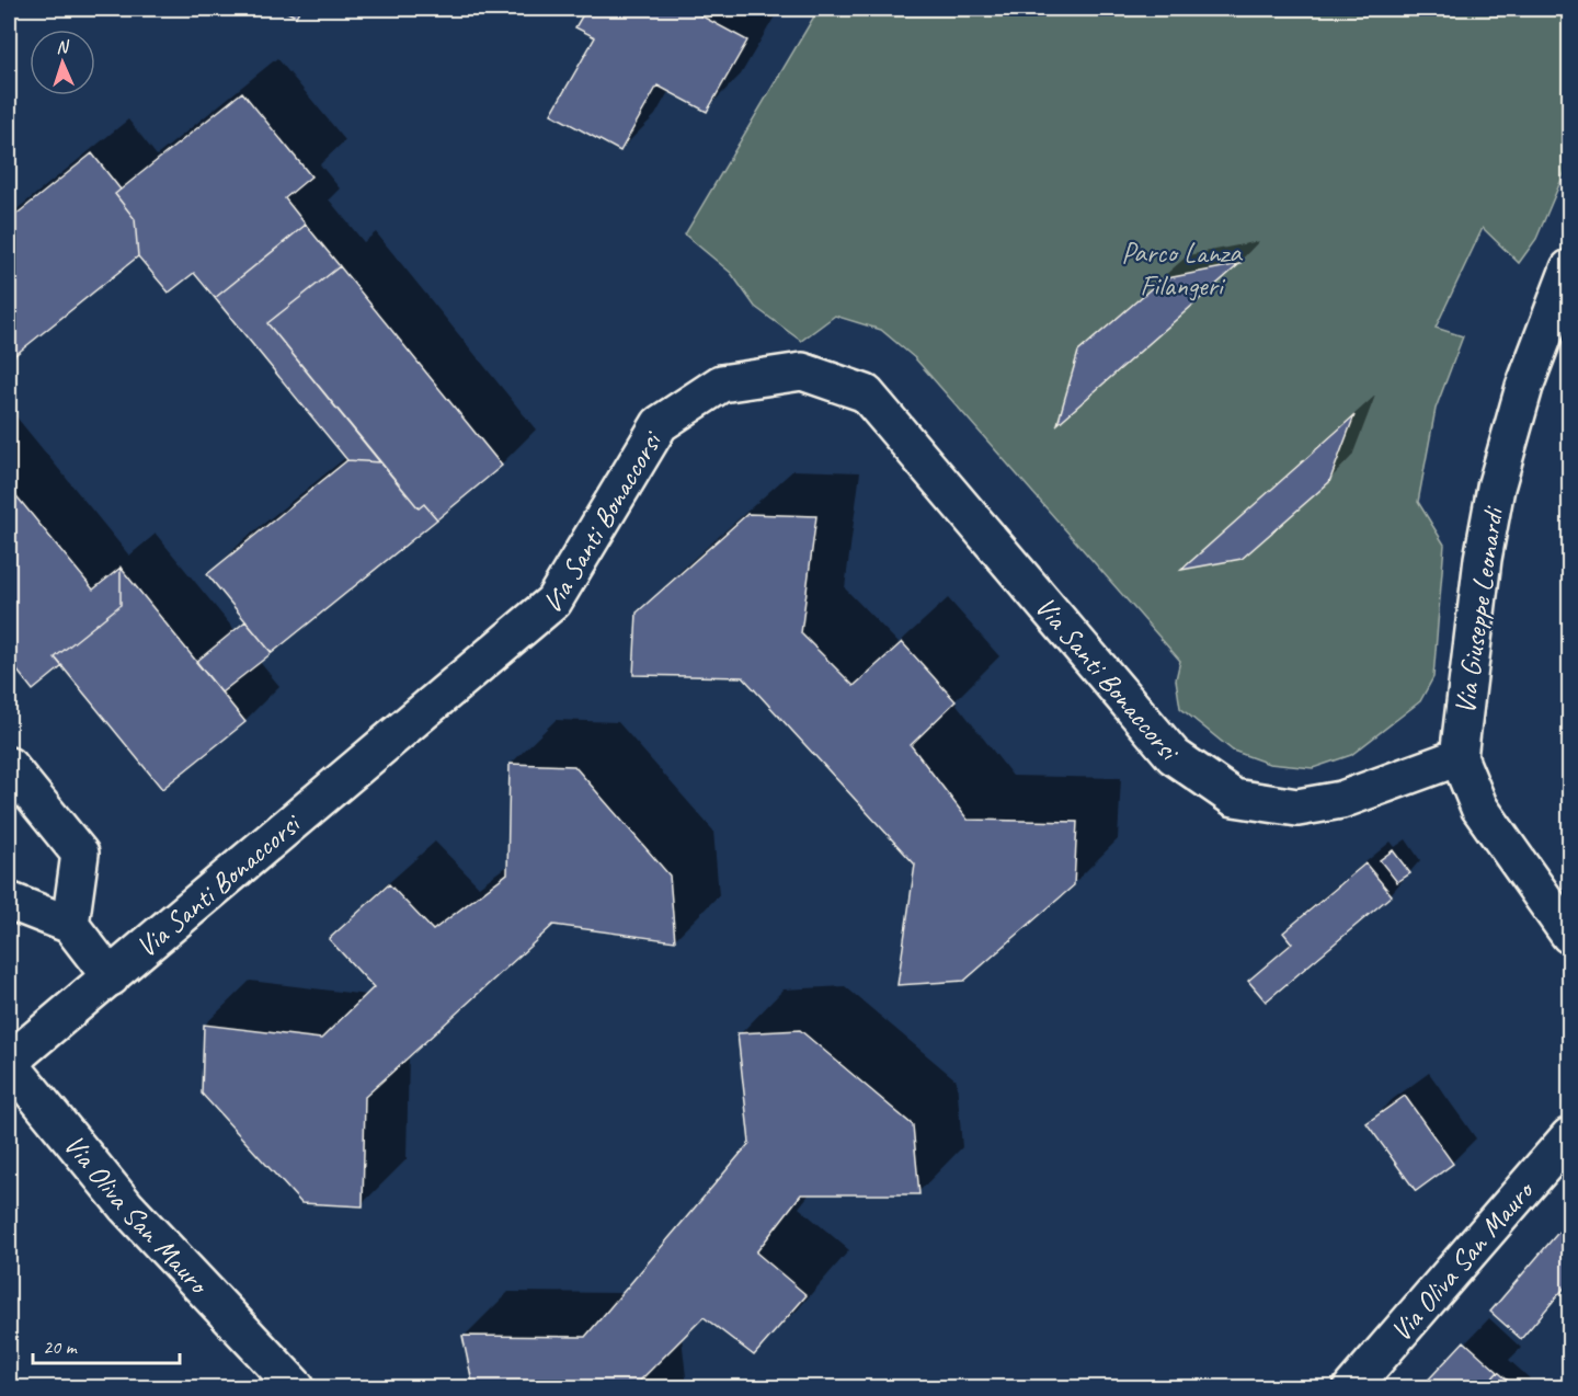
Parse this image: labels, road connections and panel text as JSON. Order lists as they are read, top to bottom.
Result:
{
  "streets": {
    "street": ["Via Santi Bonaccorsi", "Via Giuseppe Leonardi", "Via Oliva San Mauro"]
  },
  "crossings": [
    ["Via Santi Bonaccorsi", "Via Giuseppe Leonardi"],
    ["Via Santi Bonaccorsi", "Via Oliva San Mauro"]
  ],
  "parks": ["Parco Lanza Filangeri"],
  "scale_bar": "20 m",
  "north": "top"
}
